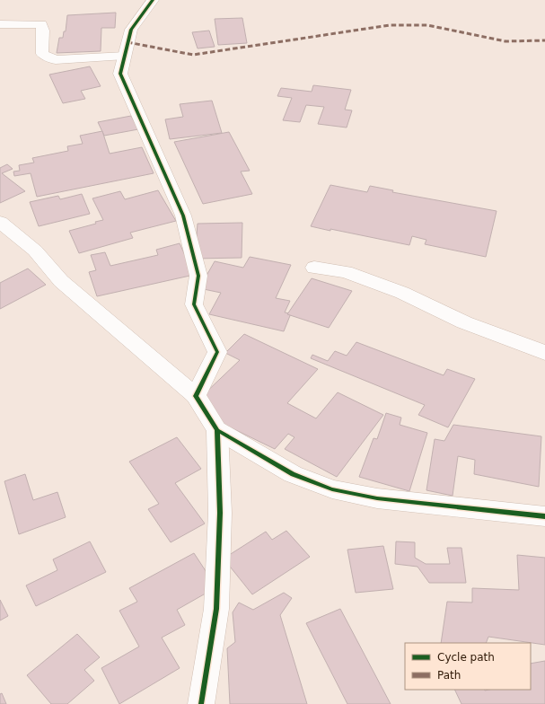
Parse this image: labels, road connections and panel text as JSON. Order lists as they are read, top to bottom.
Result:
{
  "legend": ["Cycle path", "Path"]
}
